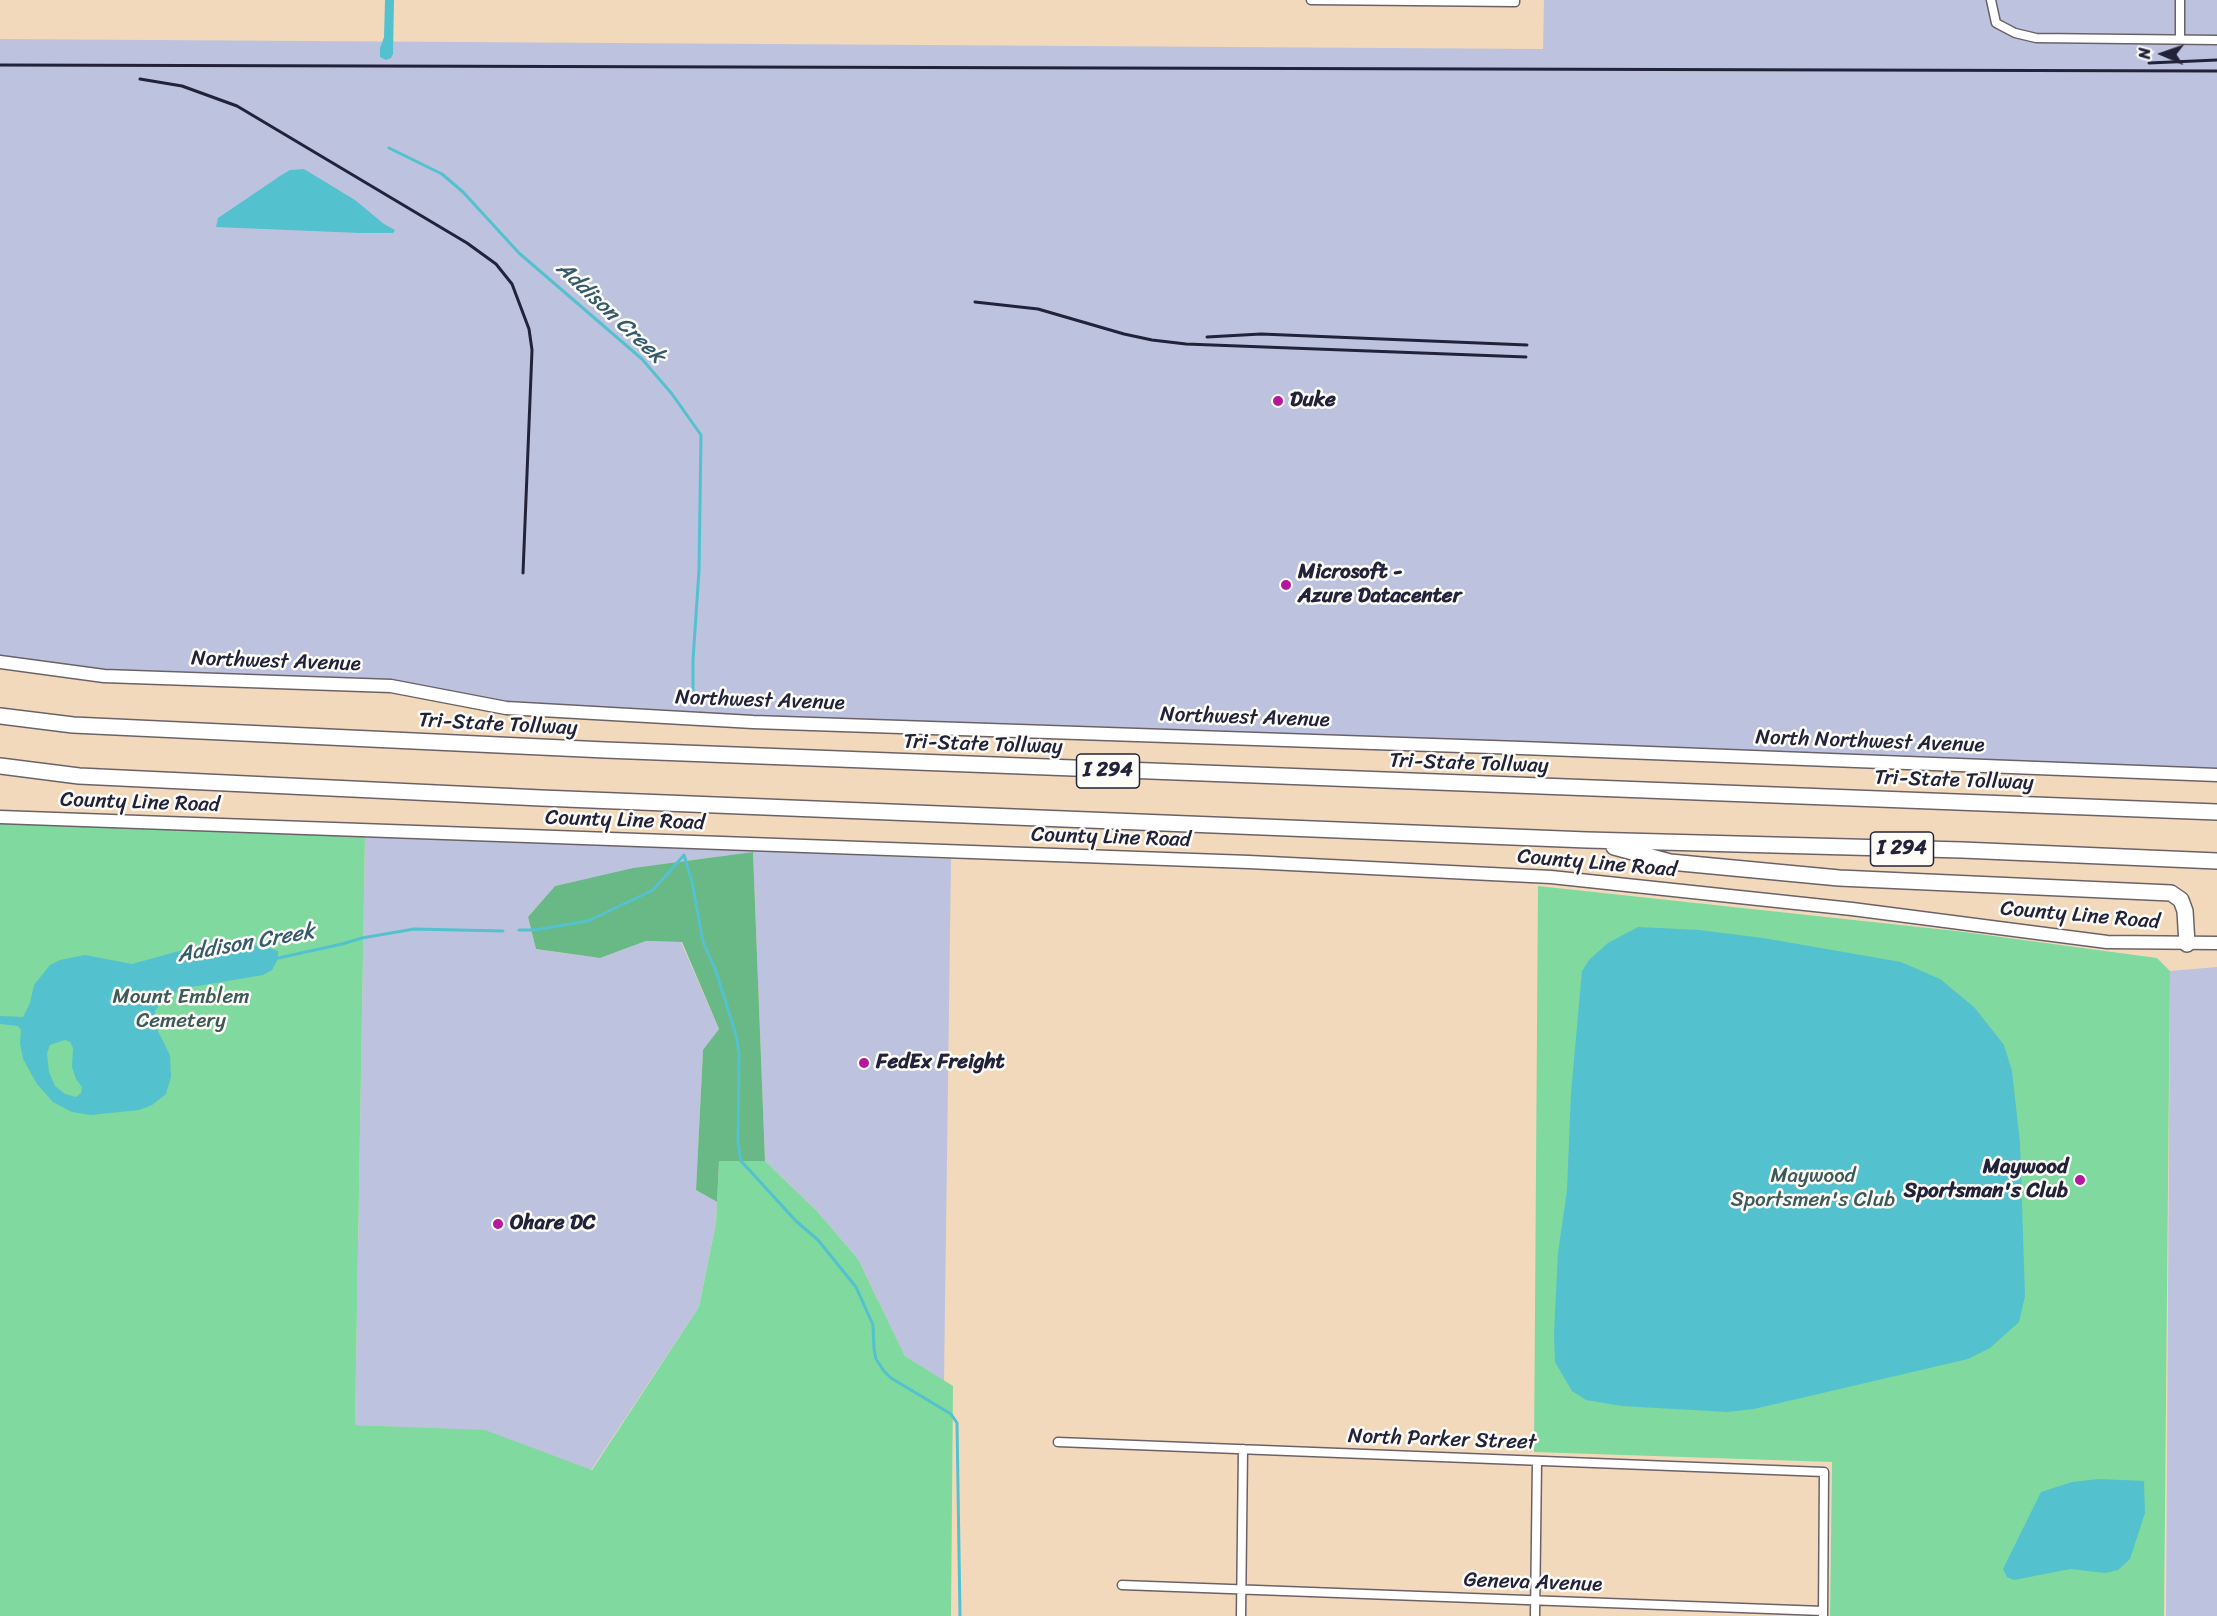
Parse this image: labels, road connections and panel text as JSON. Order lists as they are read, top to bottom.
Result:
{
  "streets": {
    "highway": ["Tri-State Tollway", "I 294"],
    "street": [
      "Northwest Avenue",
      "North Northwest Avenue",
      "County Line Road",
      "North Parker Street",
      "Geneva Avenue"
    ]
  },
  "crossings": [
    ["Northwest Avenue", "North Northwest Avenue"],
    ["North Parker Street", "Geneva Avenue"]
  ],
  "water": ["Addison Creek"],
  "parks": ["Mount Emblem Cemetery", "Maywood Sportsmen's Club"],
  "places": [
    "Duke",
    "Microsoft - Azure Datacenter",
    "FedEx Freight",
    "Maywood Sportsman's Club",
    "Ohare DC"
  ],
  "north": "left"
}
